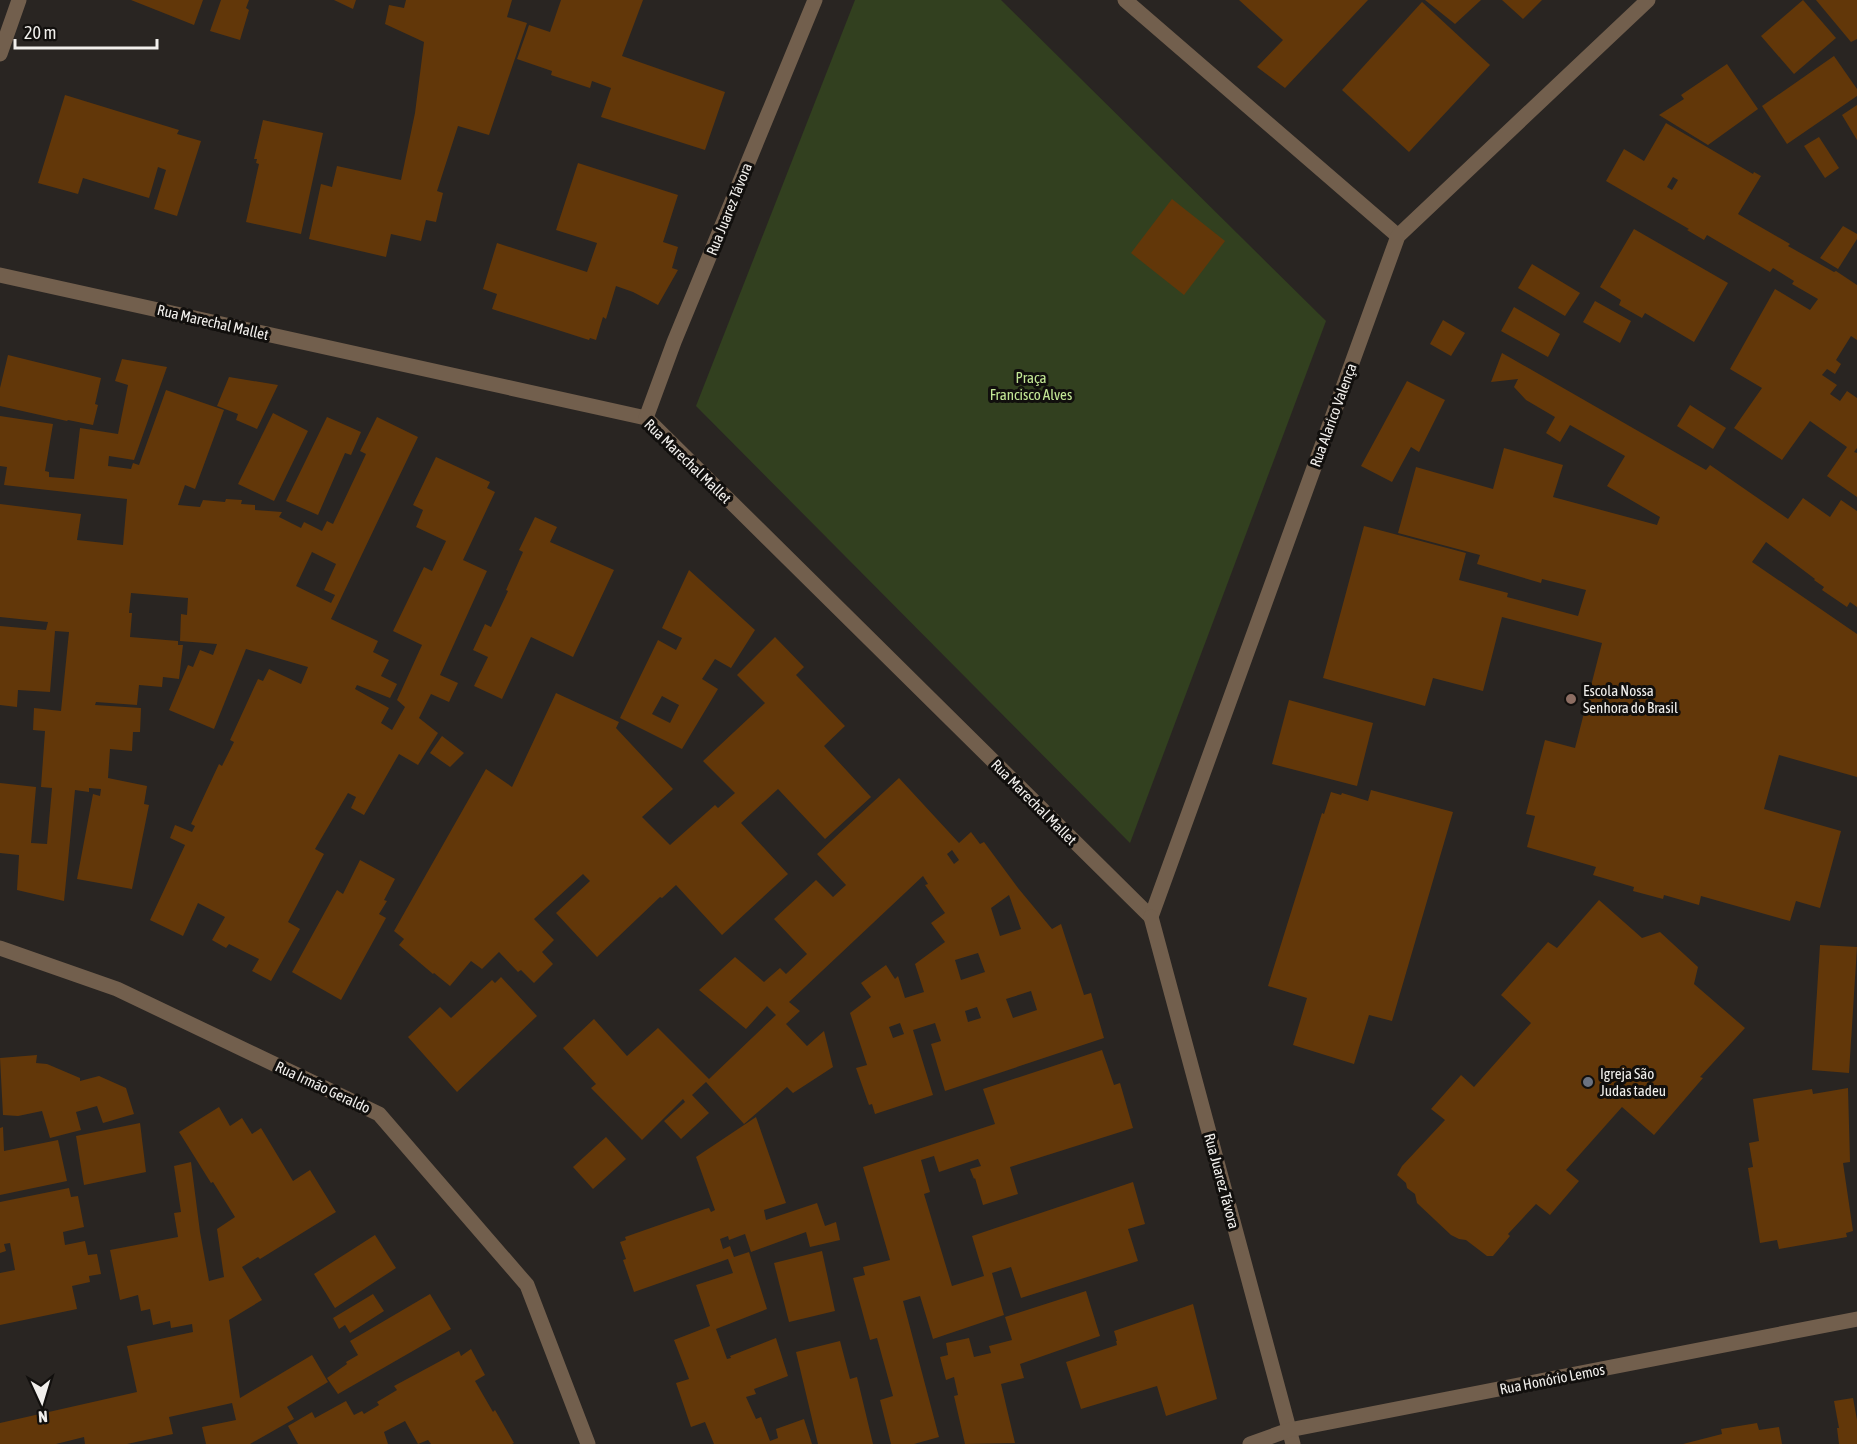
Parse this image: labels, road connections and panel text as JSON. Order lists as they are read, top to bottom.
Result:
{
  "streets": {
    "street": [
      "Rua Juarez Távora",
      "Rua Marechal Mallet",
      "Rua Alarico Valença",
      "Rua Irmão Geraldo",
      "Rua Honório Lemos"
    ]
  },
  "crossings": [
    ["Rua Juarez Távora", "Rua Marechal Mallet"],
    ["Rua Juarez Távora", "Rua Alarico Valença"],
    ["Rua Juarez Távora", "Rua Honório Lemos"],
    ["Rua Marechal Mallet", "Rua Alarico Valença"]
  ],
  "parks": ["Praça Francisco Alves"],
  "places": ["Escola Nossa Senhora do Brasil", "Igreja São Judas tadeu"],
  "scale_bar": "20 m",
  "north": "bottom"
}
